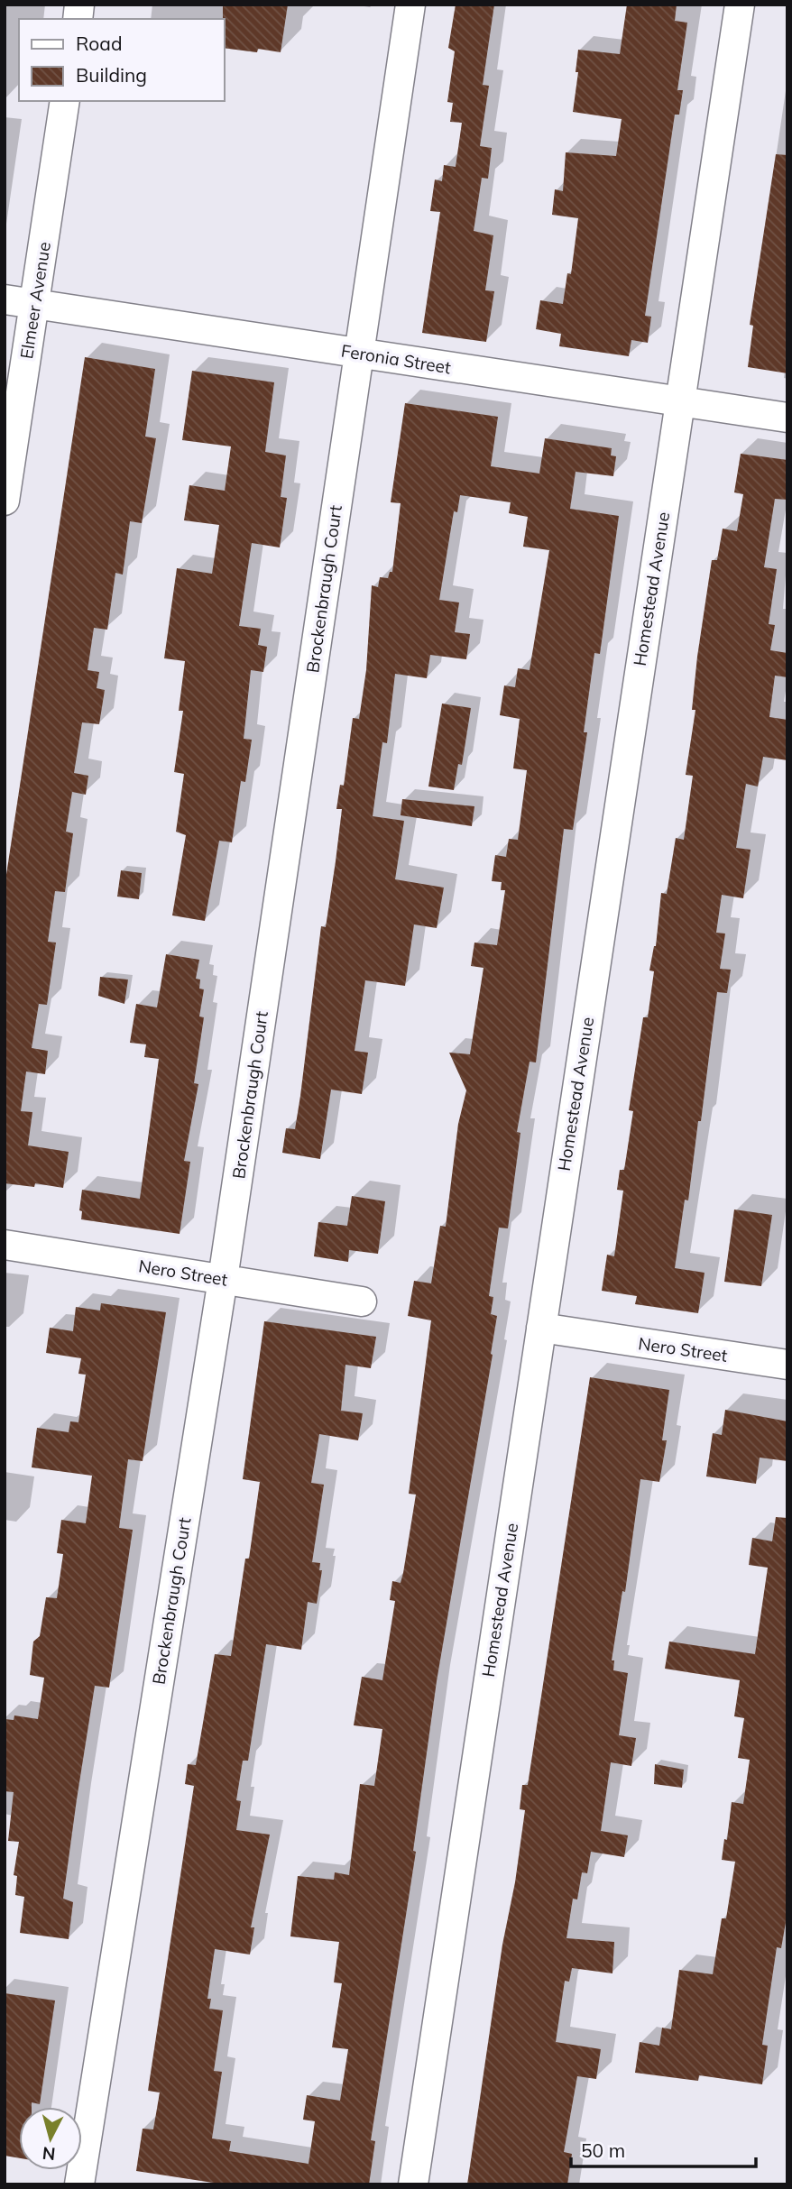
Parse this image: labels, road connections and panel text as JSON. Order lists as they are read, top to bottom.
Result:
{
  "streets": {
    "street": [
      "Elmeer Avenue",
      "Feronia Street",
      "Brockenbraugh Court",
      "Homestead Avenue",
      "Nero Street"
    ]
  },
  "crossings": [
    ["Elmeer Avenue", "Feronia Street"],
    ["Feronia Street", "Brockenbraugh Court"],
    ["Feronia Street", "Homestead Avenue"],
    ["Brockenbraugh Court", "Nero Street"],
    ["Homestead Avenue", "Nero Street"]
  ],
  "legend": ["Road", "Building"],
  "scale_bar": "50 m",
  "north": "bottom"
}
